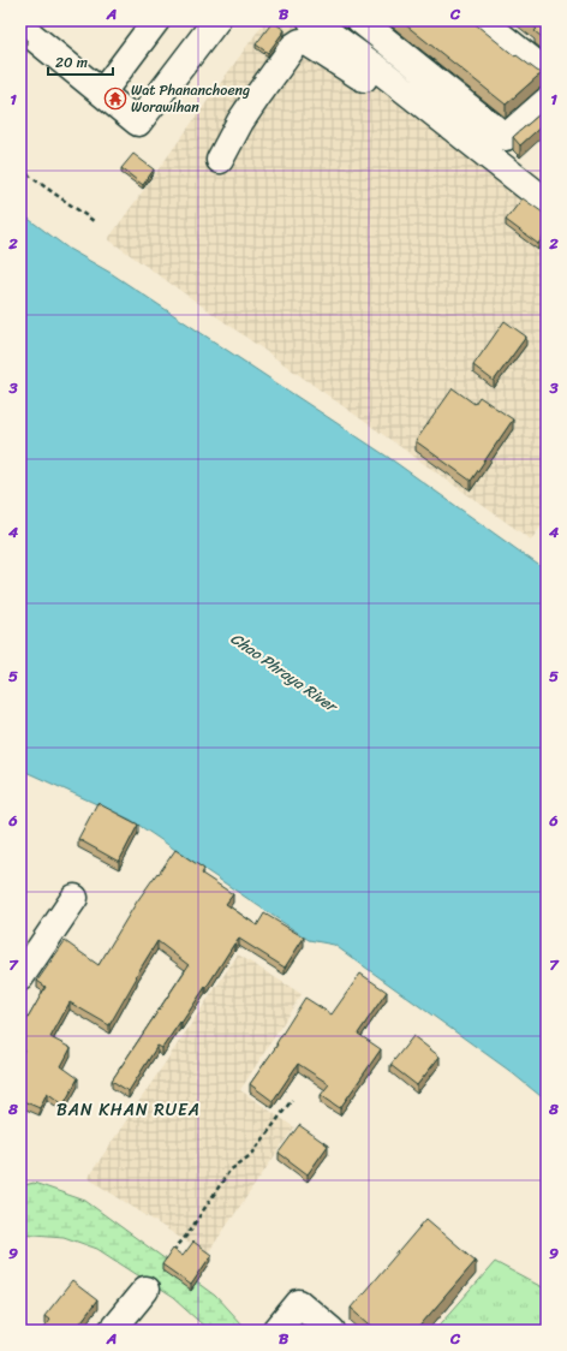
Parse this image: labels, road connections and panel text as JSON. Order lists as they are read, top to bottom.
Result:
{
  "districts": ["BAN KHAN RUEA"],
  "water": ["Chao Phraya River"],
  "places": {
    "temple": ["Wat Phananchoeng Worawihan"]
  },
  "scale_bar": "20 m",
  "grid": {
    "columns": ["A", "B", "C"],
    "rows": [
      "1",
      "2",
      "3",
      "4",
      "5",
      "6",
      "7",
      "8",
      "9"
    ]
  }
}
